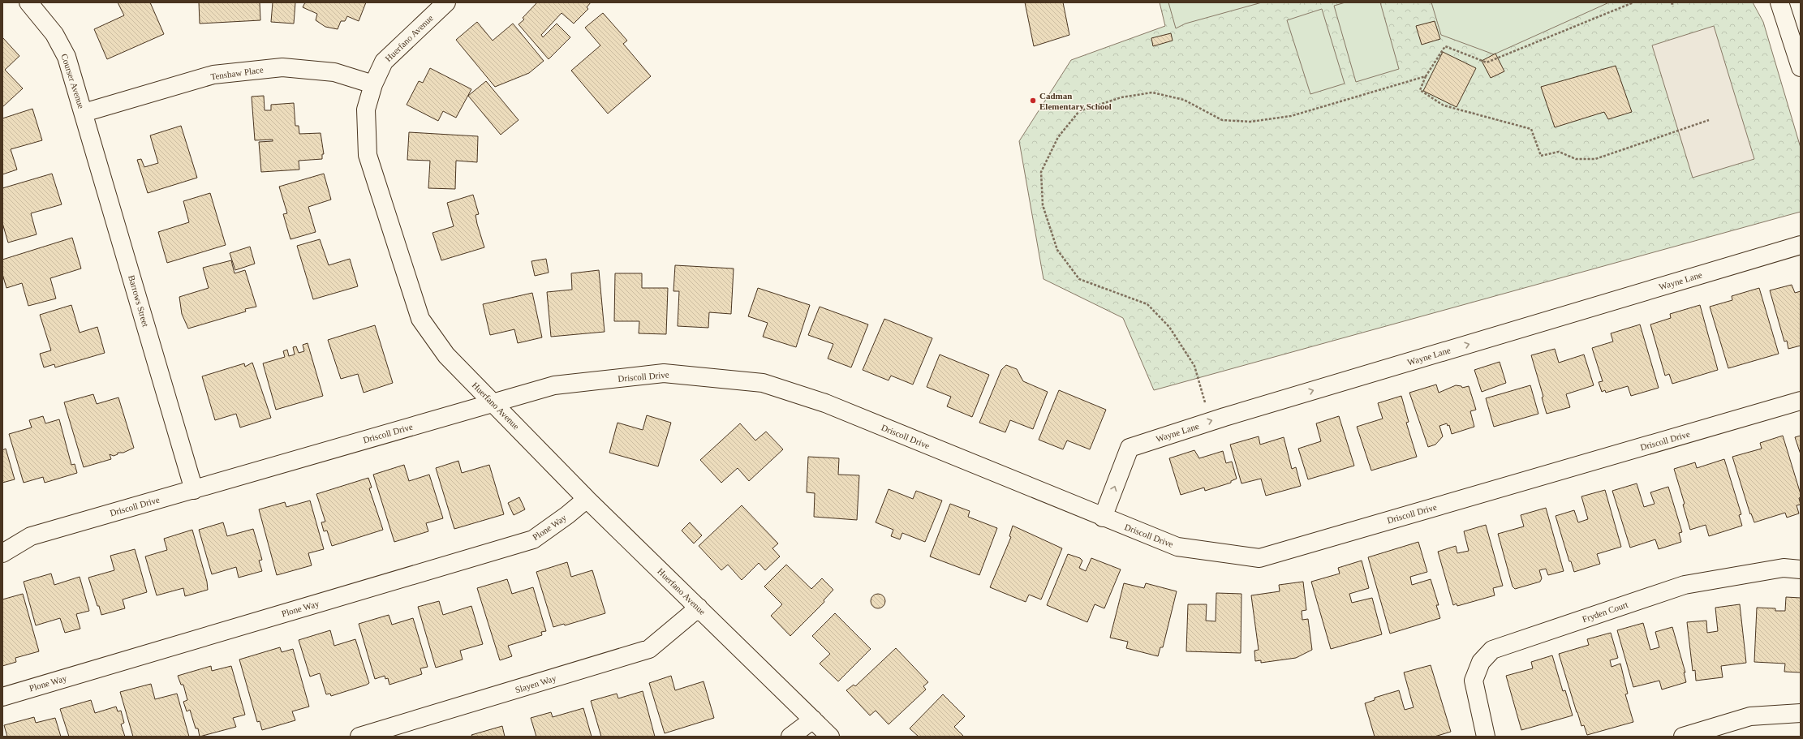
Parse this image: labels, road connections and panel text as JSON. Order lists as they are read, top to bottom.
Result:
{
  "streets": {
    "street": [
      "Huerfano Avenue",
      "Tenshaw Place",
      "Courser Avenue",
      "Wayne Lane",
      "Barrows Street",
      "Driscoll Drive",
      "Plone Way",
      "Fryden Court",
      "Slayen Way"
    ]
  },
  "crossings": [
    ["Huerfano Avenue", "Tenshaw Place"],
    ["Huerfano Avenue", "Driscoll Drive"],
    ["Huerfano Avenue", "Plone Way"],
    ["Huerfano Avenue", "Slayen Way"],
    ["Tenshaw Place", "Courser Avenue"],
    ["Tenshaw Place", "Barrows Street"],
    ["Courser Avenue", "Barrows Street"],
    ["Wayne Lane", "Driscoll Drive"],
    ["Barrows Street", "Driscoll Drive"]
  ],
  "one_way": ["Wayne Lane"],
  "places": ["Cadman Elementary School"]
}
